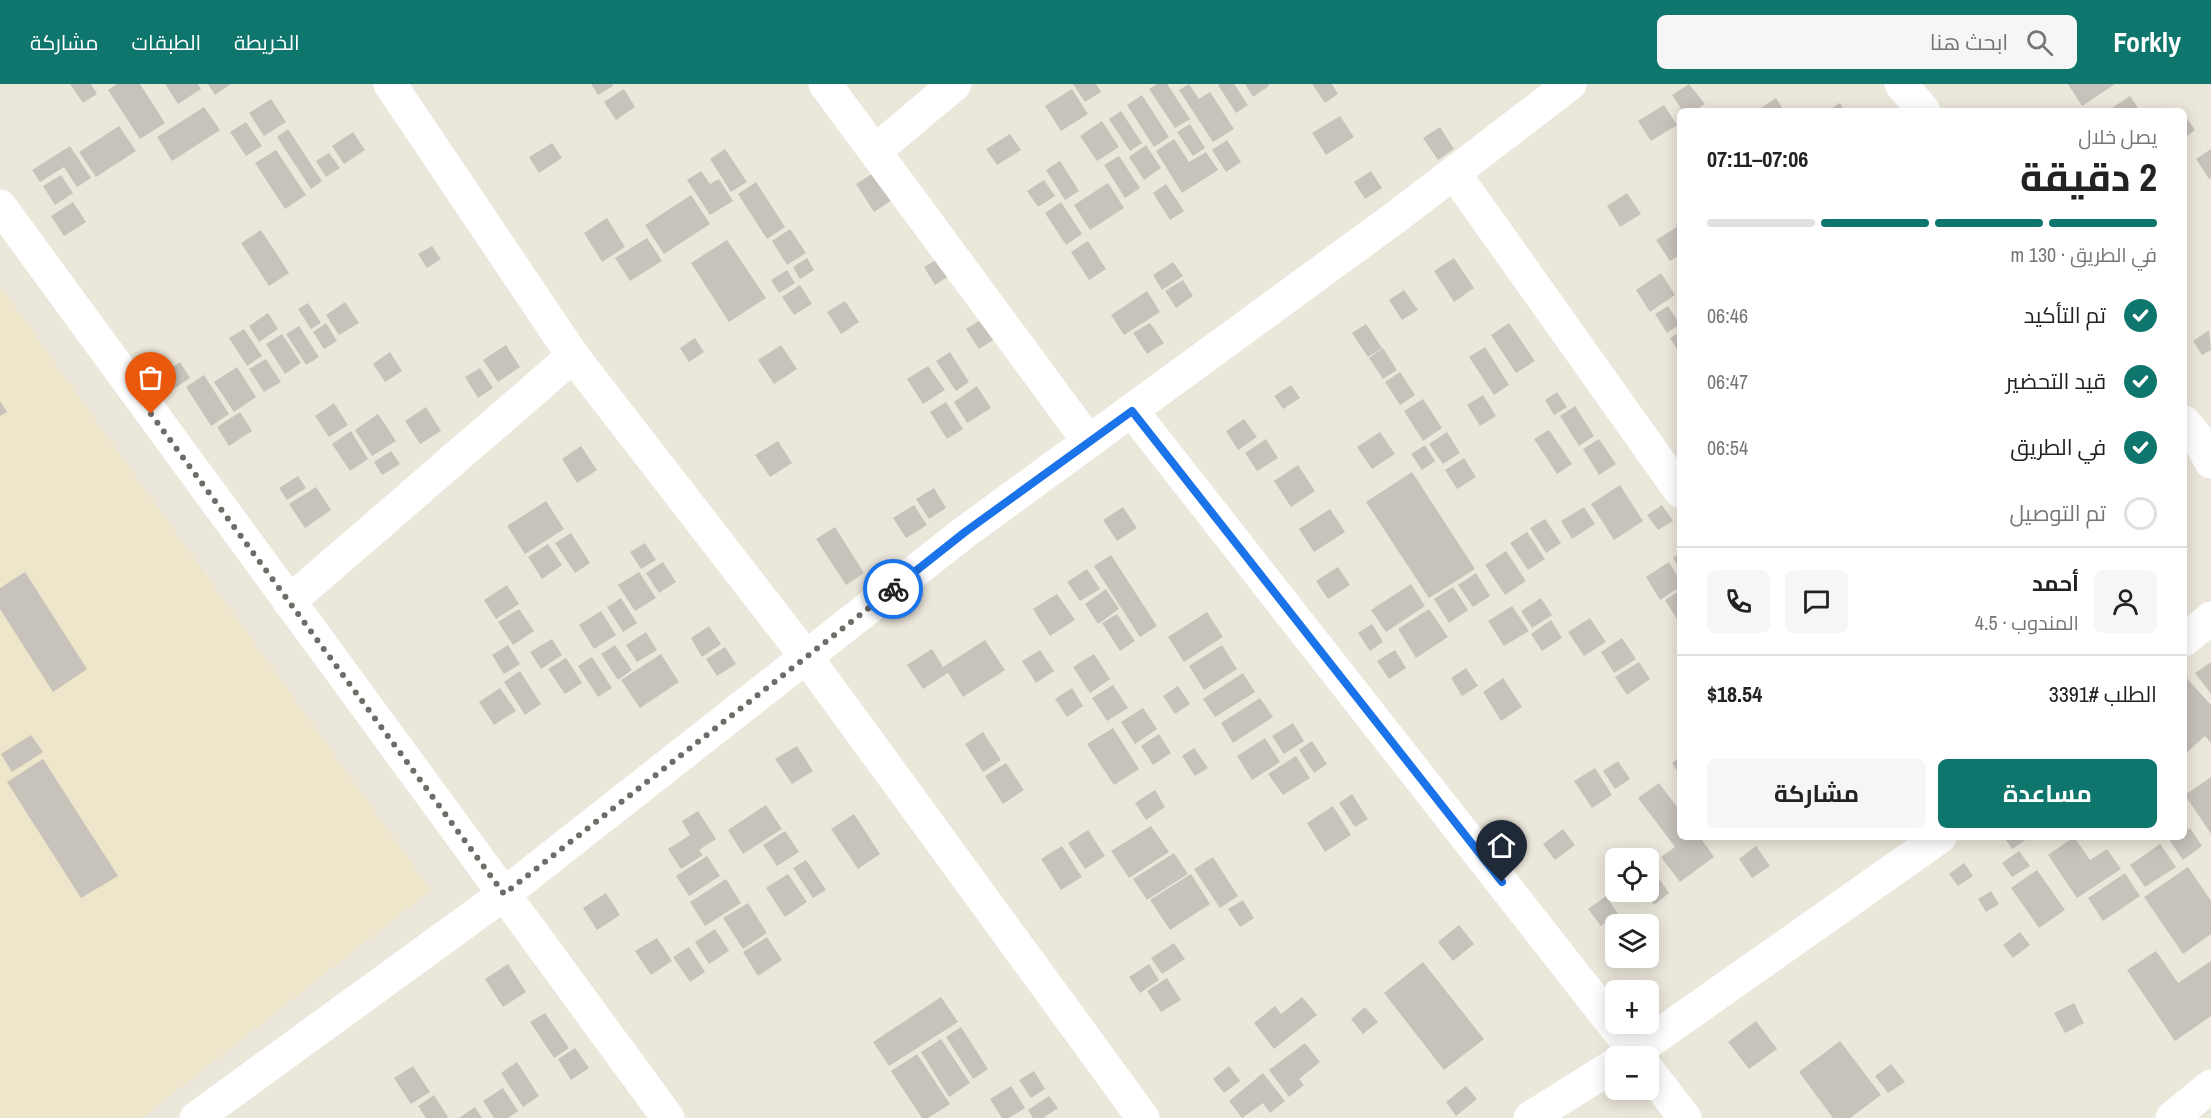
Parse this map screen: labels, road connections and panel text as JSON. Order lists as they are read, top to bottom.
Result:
{
  "page": {
    "header": "Forkly",
    "search": "ابحث هنا",
    "nav": ["الخريطة", "الطبقات", "مشاركة"],
    "heading": ["2 دقيقة", "يصل خلال", "07:06–07:11"],
    "panel": [
      "أحمد",
      "المندوب · 4.5",
      "الطلب #3391",
      "$18.54"
    ],
    "bar": "في الطريق · 130 m",
    "list": [
      ["تم التأكيد", "06:46"],
      ["قيد التحضير", "06:47"],
      ["في الطريق", "06:54"],
      "تم التوصيل"
    ],
    "buttons": ["مساعدة", "مشاركة"],
    "map_buttons": ["+", "−"]
  }
}
